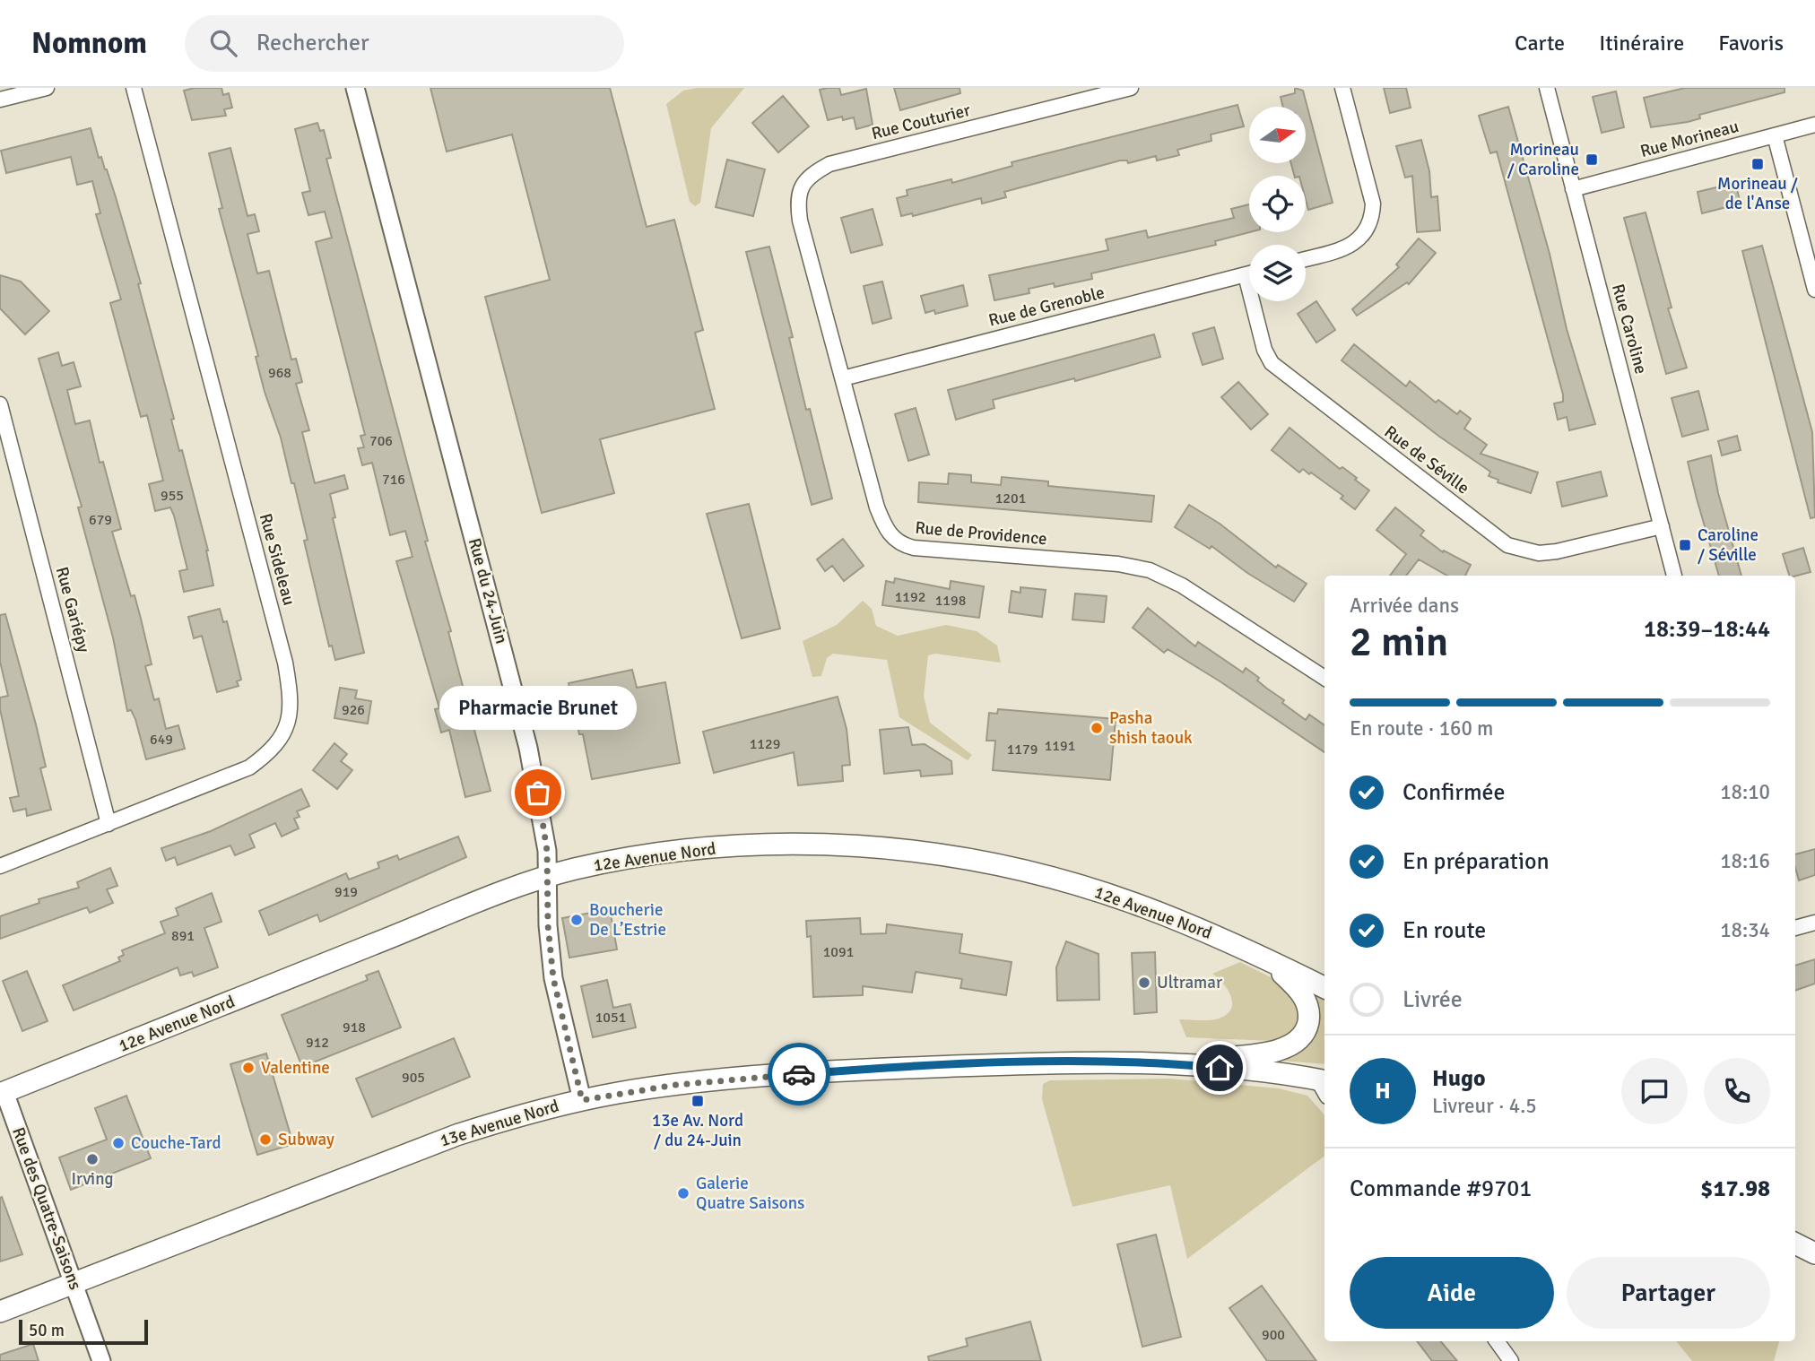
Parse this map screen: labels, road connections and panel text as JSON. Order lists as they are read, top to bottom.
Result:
{
  "streets": {
    "main road": ["12e Avenue Nord", "13e Avenue Nord"],
    "street": [
      "Rue Couturier",
      "Rue Morineau",
      "Rue de Grenoble",
      "Rue Caroline",
      "Rue de Séville",
      "Rue de Providence",
      "Rue Sideleau",
      "Rue du 24-Juin",
      "Rue Gariépy",
      "Rue des Quatre-Saisons"
    ]
  },
  "crossings": [
    ["Rue Couturier", "Rue de Providence"],
    ["Rue Morineau", "Rue Caroline"],
    ["Rue de Grenoble", "Rue de Séville"],
    ["Rue de Grenoble", "Rue de Providence"],
    ["Rue Caroline", "Rue de Séville"],
    ["Rue Sideleau", "Rue Gariépy"],
    ["Rue du 24-Juin", "12e Avenue Nord"],
    ["Rue du 24-Juin", "13e Avenue Nord"],
    ["12e Avenue Nord", "Rue des Quatre-Saisons"],
    ["13e Avenue Nord", "Rue des Quatre-Saisons"]
  ],
  "places": {
    "transit": [
      "Morineau / Caroline",
      "Morineau / de l'Anse",
      "Caroline / Séville",
      "13e Av. Nord / du 24-Juin"
    ],
    "other": [
      "Pasha shish taouk",
      "Pharmacie Brunet",
      "Boucherie De L’Estrie",
      "Ultramar",
      "Valentine",
      "Subway",
      "Couche-Tard",
      "Irving",
      "Galerie Quatre Saisons"
    ]
  },
  "house_numbers": [
    "968",
    "706",
    "716",
    "955",
    "1201",
    "679",
    "1192",
    "1198",
    "926",
    "649",
    "1129",
    "1191",
    "1179",
    "919",
    "891",
    "1091",
    "1051",
    "918",
    "912",
    "905",
    "900"
  ],
  "scale_bar": "50 m",
  "north": "right",
  "page": {
    "header": "Nomnom",
    "search": "Rechercher",
    "nav": ["Carte", "Itinéraire", "Favoris"],
    "heading": ["2 min", "Arrivée dans", "18:39–18:44"],
    "panel": [
      "Hugo",
      "Livreur · 4.5",
      "Commande #9701",
      "$17.98"
    ],
    "bar": "En route · 160 m",
    "bubble": "Pharmacie Brunet",
    "list": [
      ["Confirmée", "18:10"],
      ["En préparation", "18:16"],
      ["En route", "18:34"],
      "Livrée"
    ],
    "round": "H",
    "buttons": ["Aide", "Partager"],
    "scale": "50 m"
  }
}
